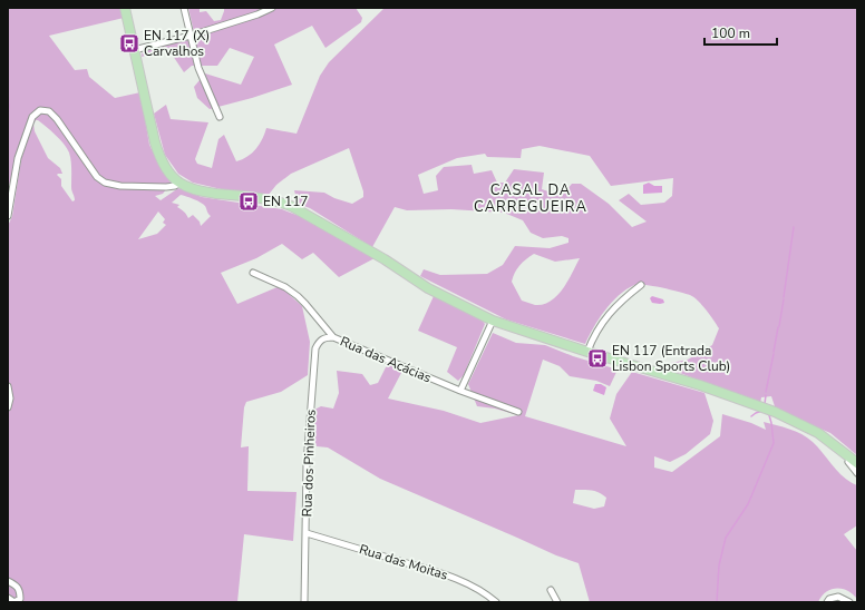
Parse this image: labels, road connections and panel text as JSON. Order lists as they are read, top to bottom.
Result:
{
  "streets": {
    "street": ["Rua das Acácias", "Rua dos Pinheiros", "Rua das Moitas"]
  },
  "crossings": [
    ["Rua das Acácias", "Rua dos Pinheiros"],
    ["Rua dos Pinheiros", "Rua das Moitas"]
  ],
  "districts": ["CASAL DA CARREGUEIRA"],
  "places": {
    "bus stop": ["EN 117 (X) Carvalhos", "EN 117", "EN 117 (Entrada Lisbon Sports Club)"]
  },
  "scale_bar": "100 m"
}
